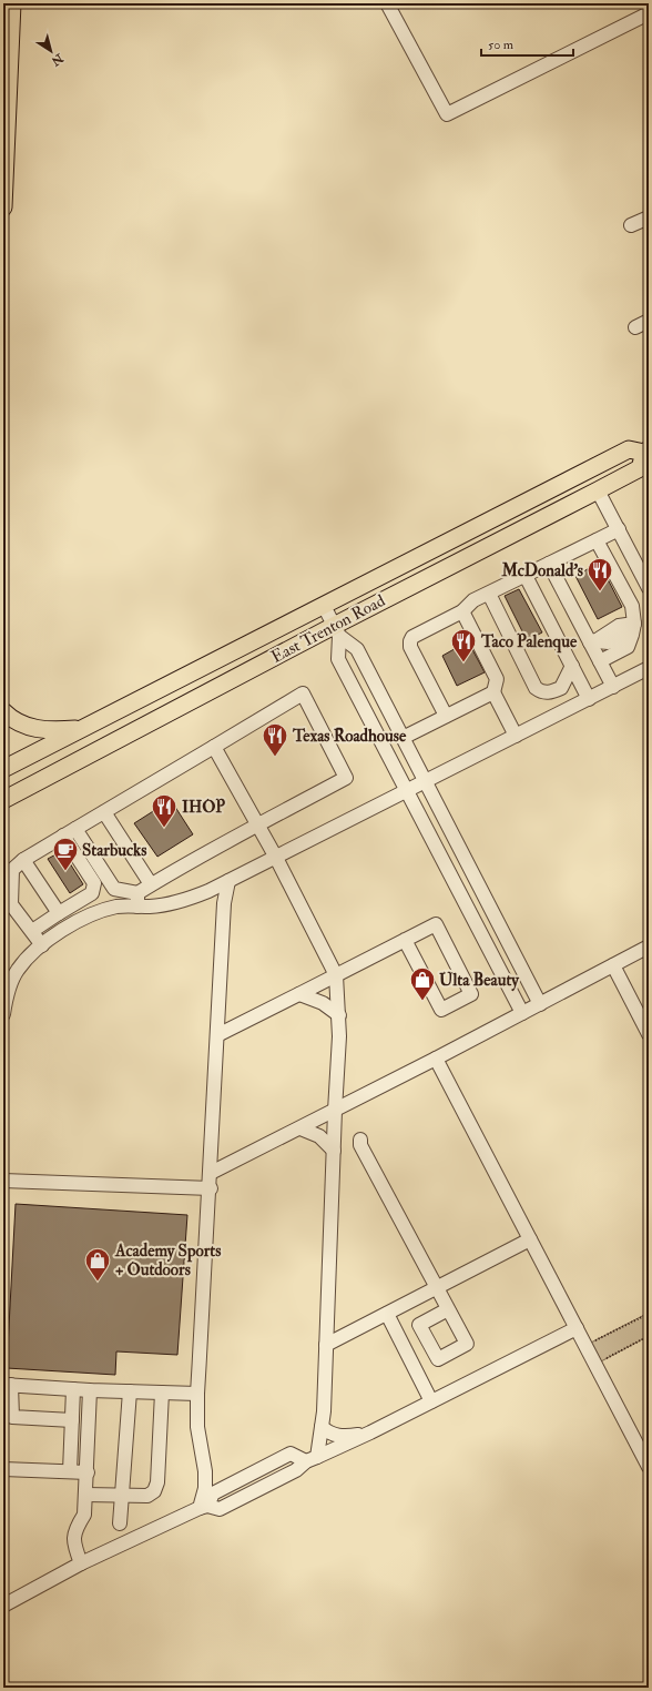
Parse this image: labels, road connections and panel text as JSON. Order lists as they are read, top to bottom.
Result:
{
  "streets": {
    "main road": ["East Trenton Road"]
  },
  "places": {
    "restaurant": [
      "McDonald's",
      "Taco Palenque",
      "Texas Roadhouse",
      "IHOP"
    ],
    "cafe": ["Starbucks"],
    "shop": ["Ulta Beauty", "Academy Sports + Outdoors"]
  },
  "scale_bar": "50 m",
  "north": "bottom right"
}
